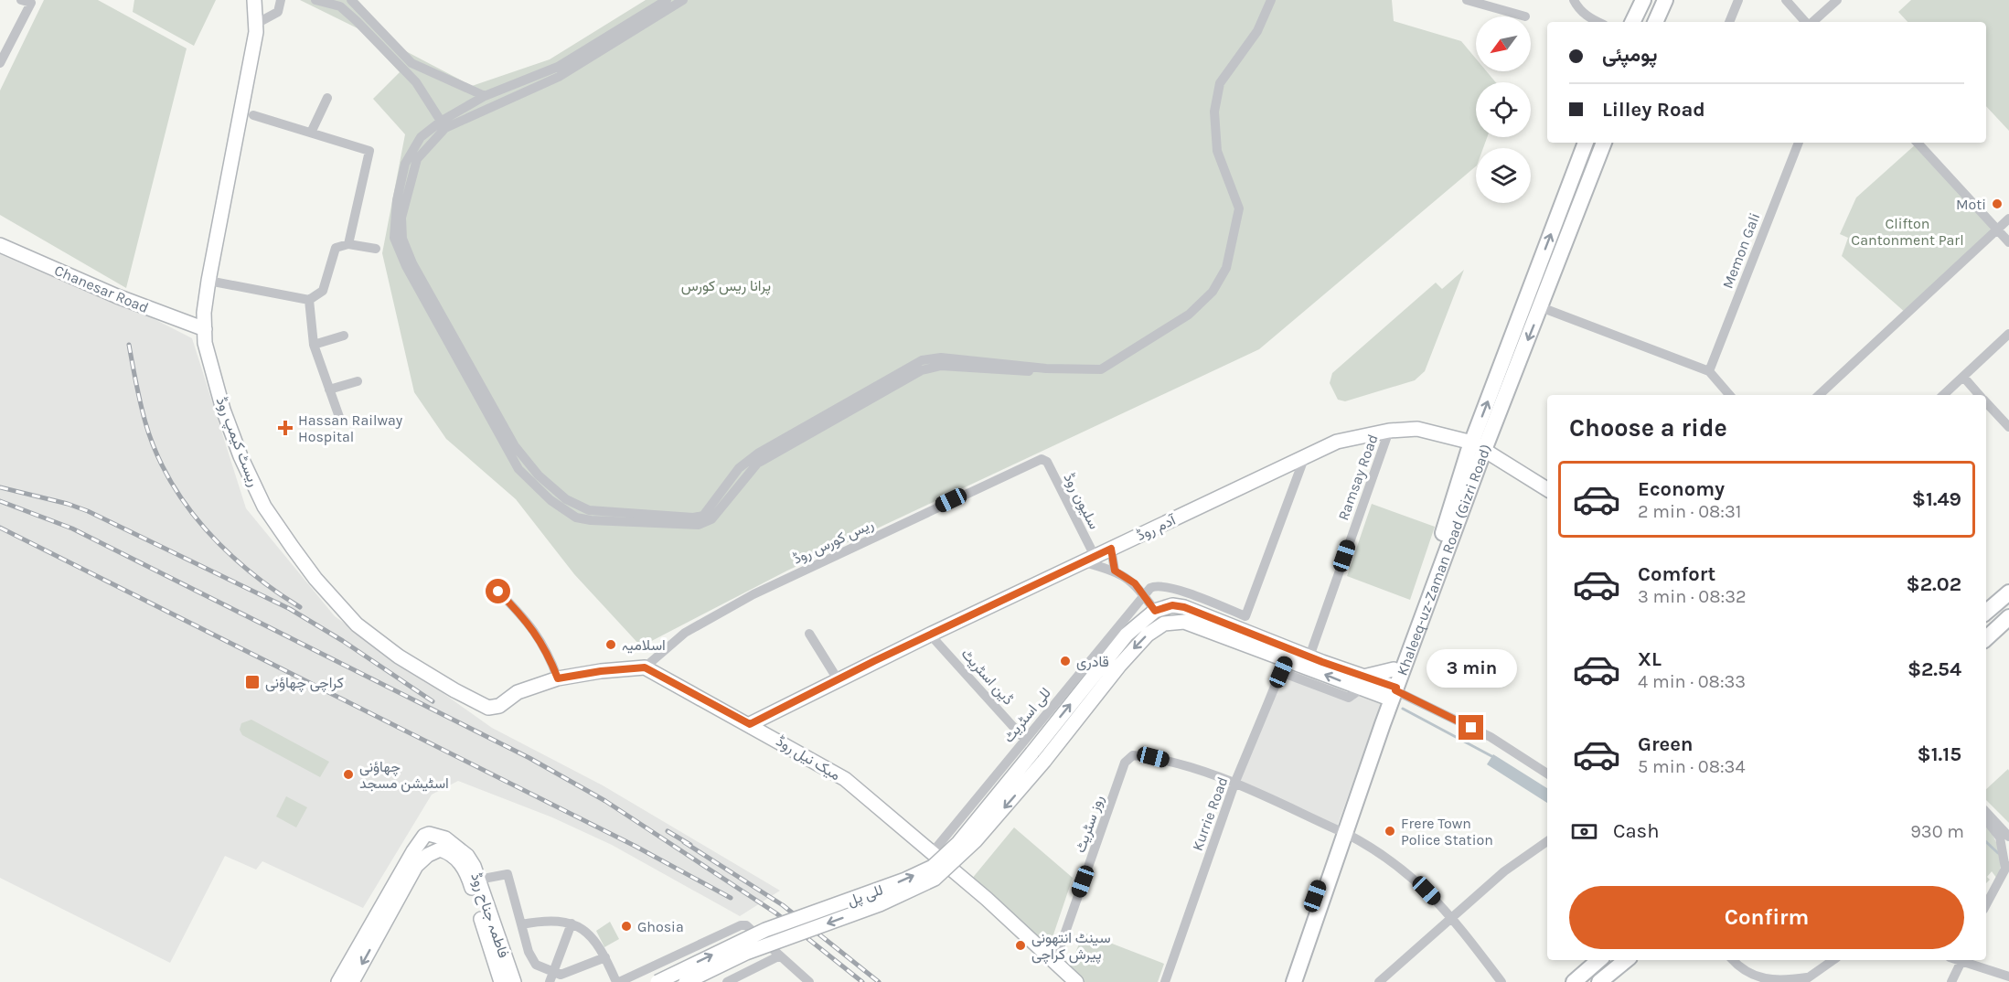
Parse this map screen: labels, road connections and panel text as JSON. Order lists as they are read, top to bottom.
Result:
{
  "streets": {
    "main road": ["Khaleeq-uz-Zaman Road (Gizri Road)"],
    "street": [
      "Memon Gali",
      "Chanesar Road",
      "ریسٹ کیمپ روڈ",
      "Ramsay Road",
      "سلیون روڈ",
      "آدم روڈ",
      "ریس کورس روڈ",
      "ڈین اسٹریٹ",
      "للی اسٹریٹ",
      "میک نیل روڈ",
      "Kurrie Road",
      "روز سٹریٹ",
      "للی پل",
      "فاطمہ جناح روڈ"
    ]
  },
  "crossings": [
    ["Chanesar Road", "ریسٹ کیمپ روڈ"],
    ["Ramsay Road", "آدم روڈ"],
    ["سلیون روڈ", "آدم روڈ"],
    ["سلیون روڈ", "ریس کورس روڈ"],
    ["آدم روڈ", "Khaleeq-uz-Zaman Road (Gizri Road)"],
    ["آدم روڈ", "ڈین اسٹریٹ"],
    ["آدم روڈ", "میک نیل روڈ"],
    ["ریس کورس روڈ", "میک نیل روڈ"],
    ["ڈین اسٹریٹ", "للی اسٹریٹ"],
    ["للی اسٹریٹ", "میک نیل روڈ"],
    ["میک نیل روڈ", "روز سٹریٹ"],
    ["Kurrie Road", "روز سٹریٹ"],
    ["Kurrie Road", "للی پل"]
  ],
  "parks": ["Clifton Cantonment Parl", "پرانا ریس کورس"],
  "places": {
    "other": [
      "Moti",
      "اسلامیہ",
      "قادری",
      "چھاؤنی اسٹیشن مسجد",
      "Frere Town Police Station",
      "Ghosia",
      "سینٹ انتھونی پیرش کراچی"
    ],
    "health": ["Hassan Railway Hospital"],
    "transit": ["کراچی چھاؤنی"]
  },
  "north": "bottom left",
  "page": {
    "banner": ["پومپئی", "Lilley Road"],
    "heading": "Choose a ride",
    "list": [
      {
        "name": "Economy",
        "note": "2 min · 08:31",
        "value": "$1.49"
      },
      {
        "name": "Comfort",
        "note": "3 min · 08:32",
        "value": "$2.02"
      },
      {
        "name": "XL",
        "note": "4 min · 08:33",
        "value": "$2.54"
      },
      {
        "name": "Green",
        "note": "5 min · 08:34",
        "value": "$1.15"
      }
    ],
    "bubble": "3 min",
    "pay": ["Cash", "930 m"],
    "buttons": "Confirm"
  }
}
